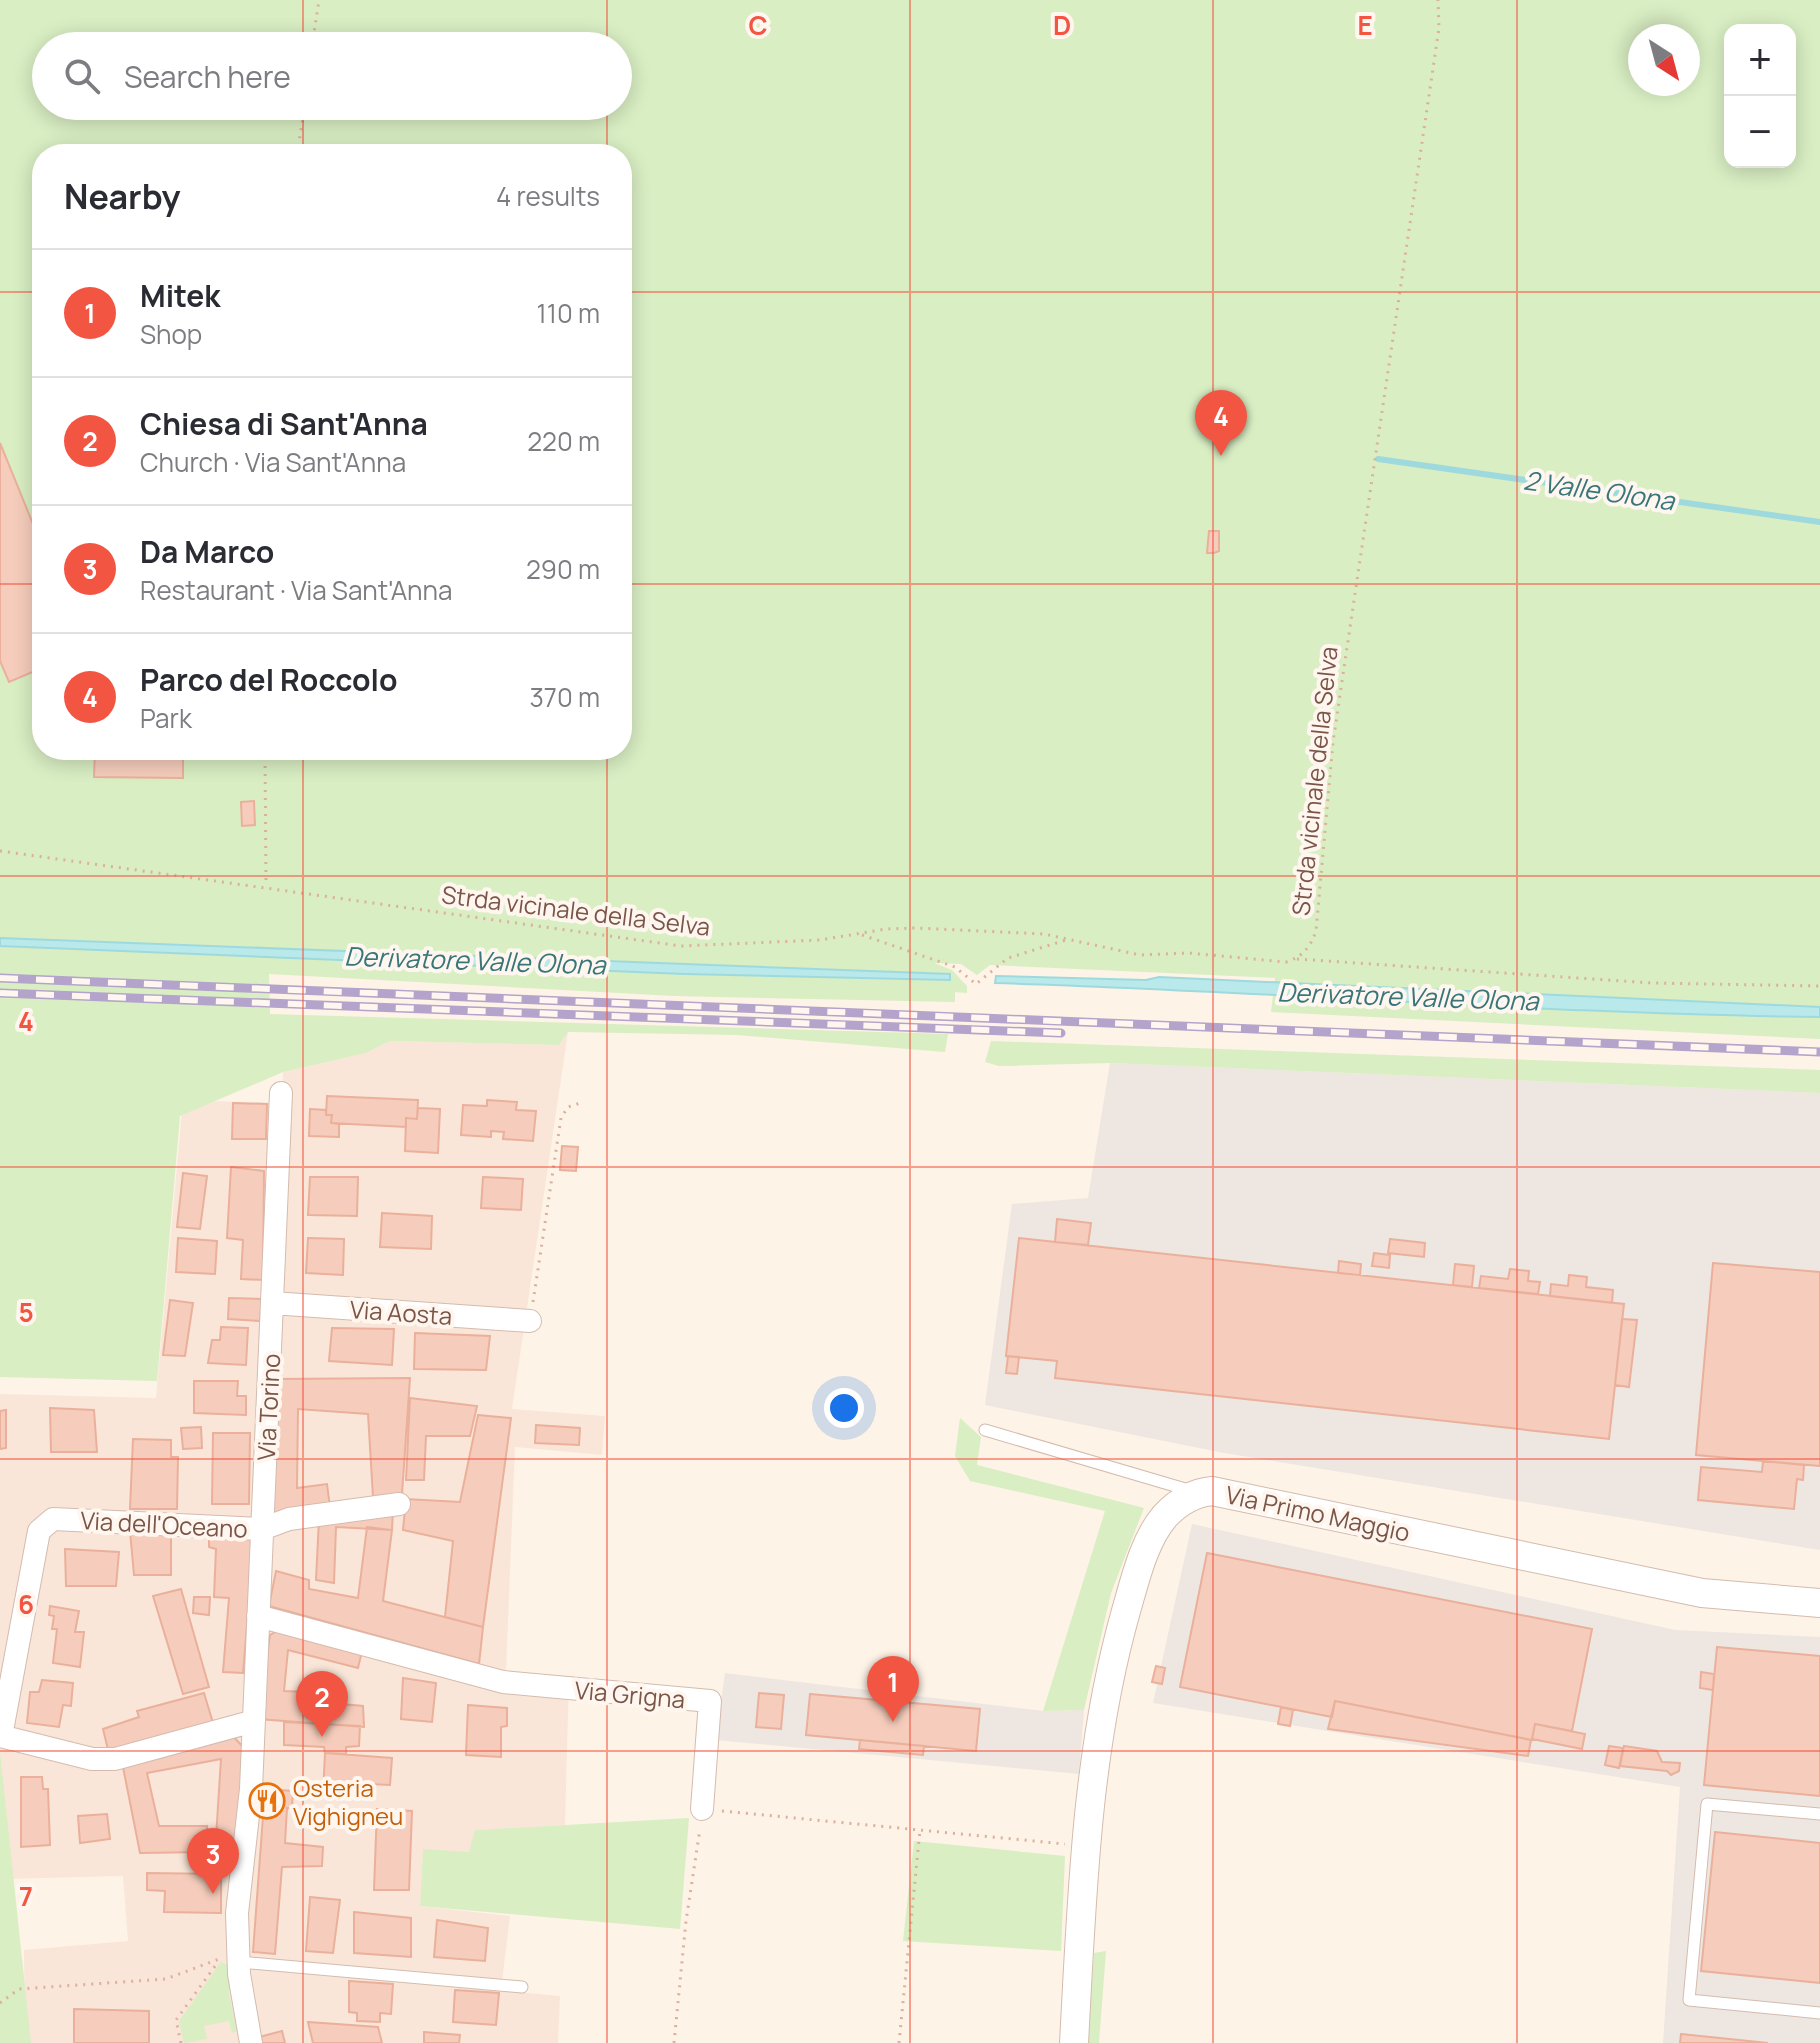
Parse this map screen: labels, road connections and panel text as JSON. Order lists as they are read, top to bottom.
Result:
{
  "streets": {
    "street": [
      "Via Aosta",
      "Via Torino",
      "Via Primo Maggio",
      "Via dell'Oceano",
      "Via Grigna"
    ],
    "path": ["Strda vicinale della Selva"]
  },
  "crossings": [
    ["Via Aosta", "Via Torino"],
    ["Via Torino", "Via dell'Oceano"],
    ["Via Torino", "Via Grigna"]
  ],
  "water": ["2 Valle Olona", "Derivatore Valle Olona"],
  "places": {
    "restaurant": ["Osteria Vighigneu"]
  },
  "north": "bottom right",
  "page": {
    "map_buttons": ["+", "−"],
    "search": "Search here",
    "heading": ["Nearby", "4 results"],
    "list": [
      {
        "mark": "1",
        "name": "Mitek",
        "note": "Shop",
        "value": "110 m"
      },
      {
        "mark": "2",
        "name": "Chiesa di Sant'Anna",
        "note": "Church · Via Sant'Anna",
        "value": "220 m"
      },
      {
        "mark": "3",
        "name": "Da Marco",
        "note": "Restaurant · Via Sant'Anna",
        "value": "290 m"
      },
      {
        "mark": "4",
        "name": "Parco del Roccolo",
        "note": "Park",
        "value": "370 m"
      }
    ],
    "pins": [
      "4",
      "1",
      "2",
      "3"
    ]
  },
  "grid": {
    "columns": ["C", "D", "E"],
    "rows": [
      "4",
      "5",
      "6",
      "7"
    ]
  }
}
